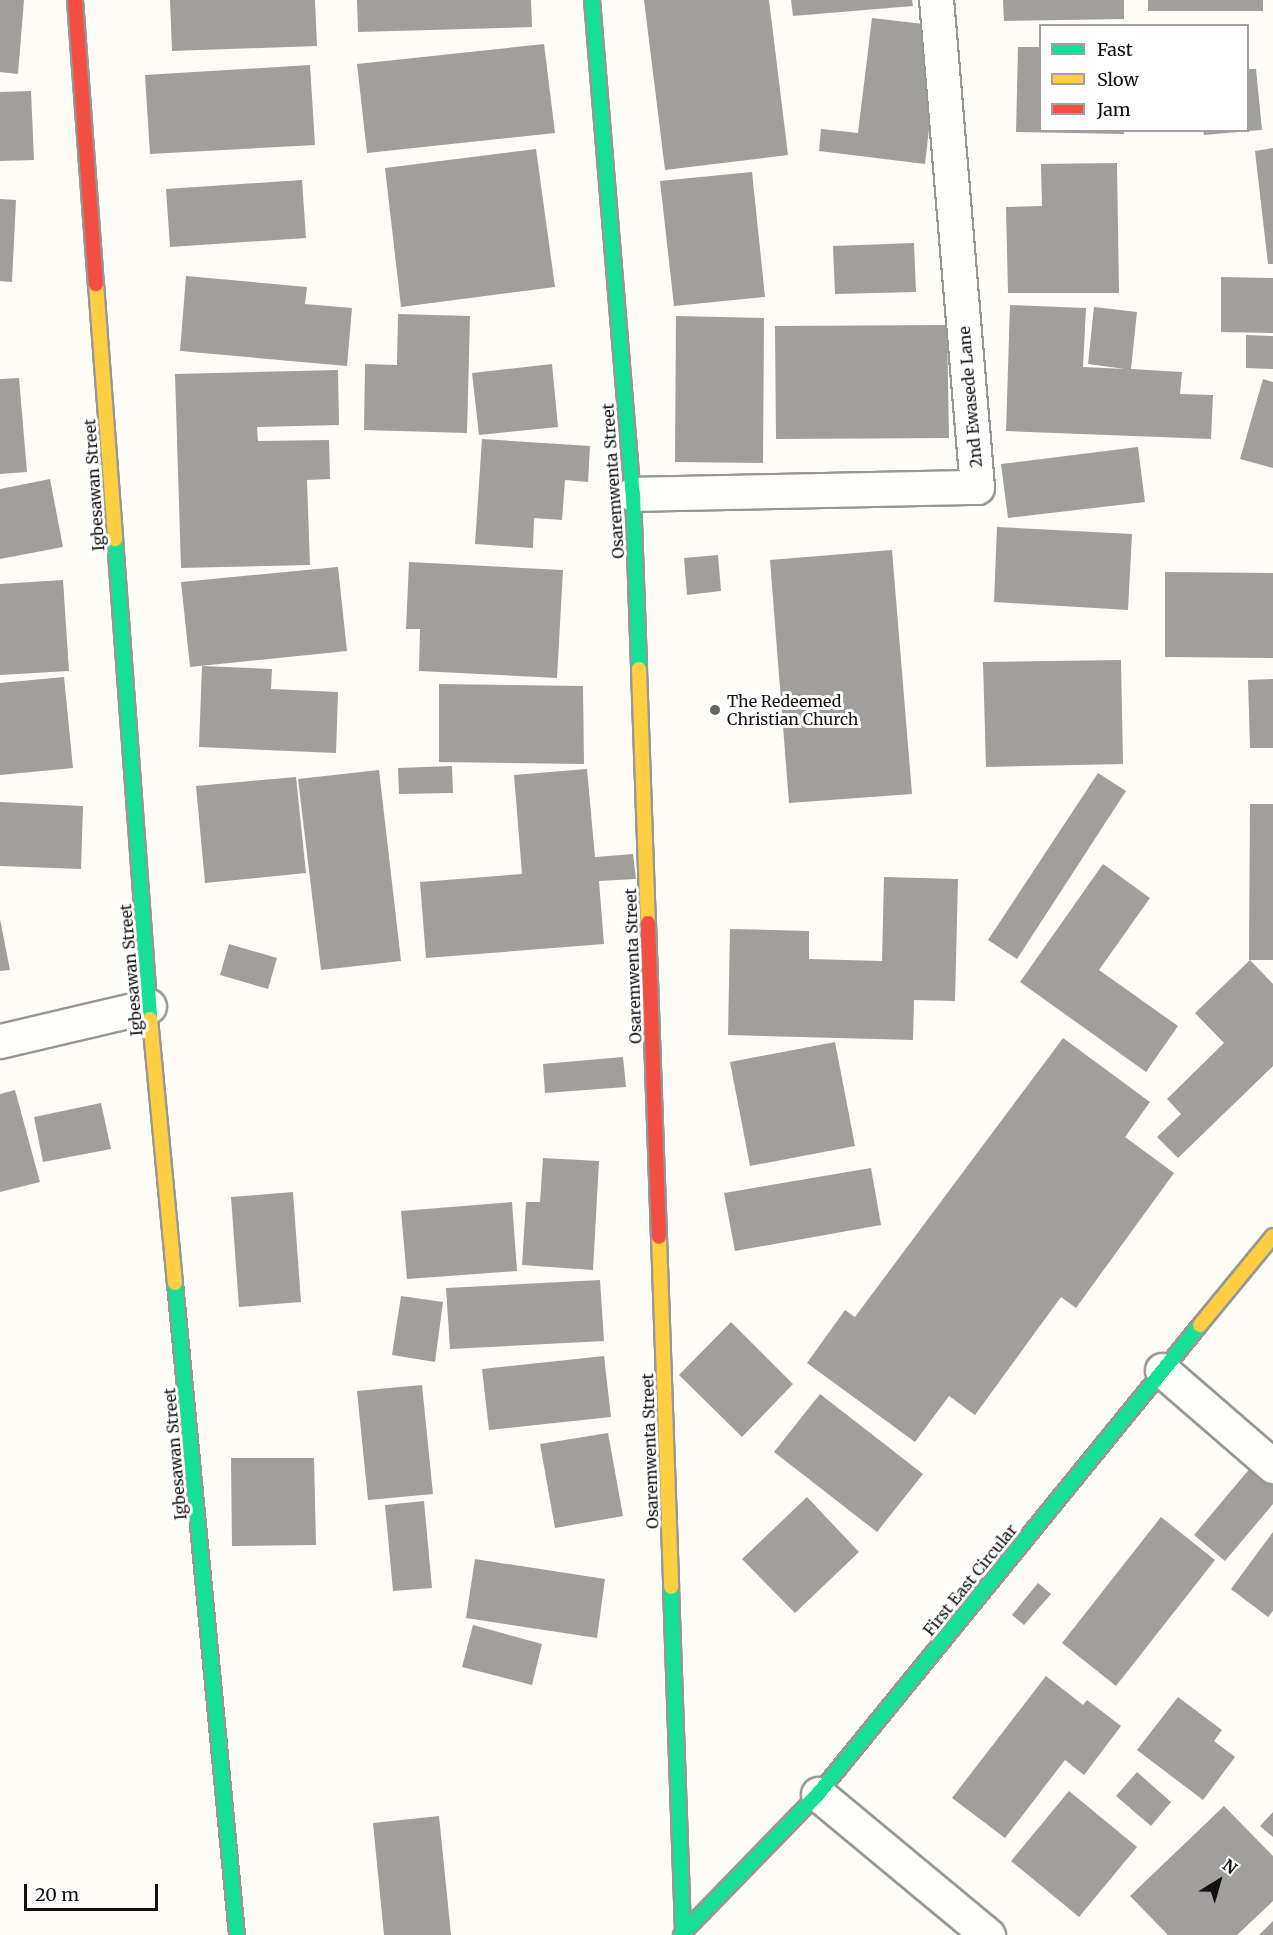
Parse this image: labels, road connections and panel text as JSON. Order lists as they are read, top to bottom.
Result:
{
  "streets": {
    "street": [
      "2nd Ewasede Lane",
      "Osaremwenta Street",
      "Igbesawan Street",
      "First East Circular"
    ]
  },
  "crossings": [
    ["2nd Ewasede Lane", "Osaremwenta Street"],
    ["Osaremwenta Street", "First East Circular"]
  ],
  "places": ["The Redeemed Christian Church"],
  "legend": ["Fast", "Slow", "Jam"],
  "scale_bar": "20 m",
  "north": "top right"
}
